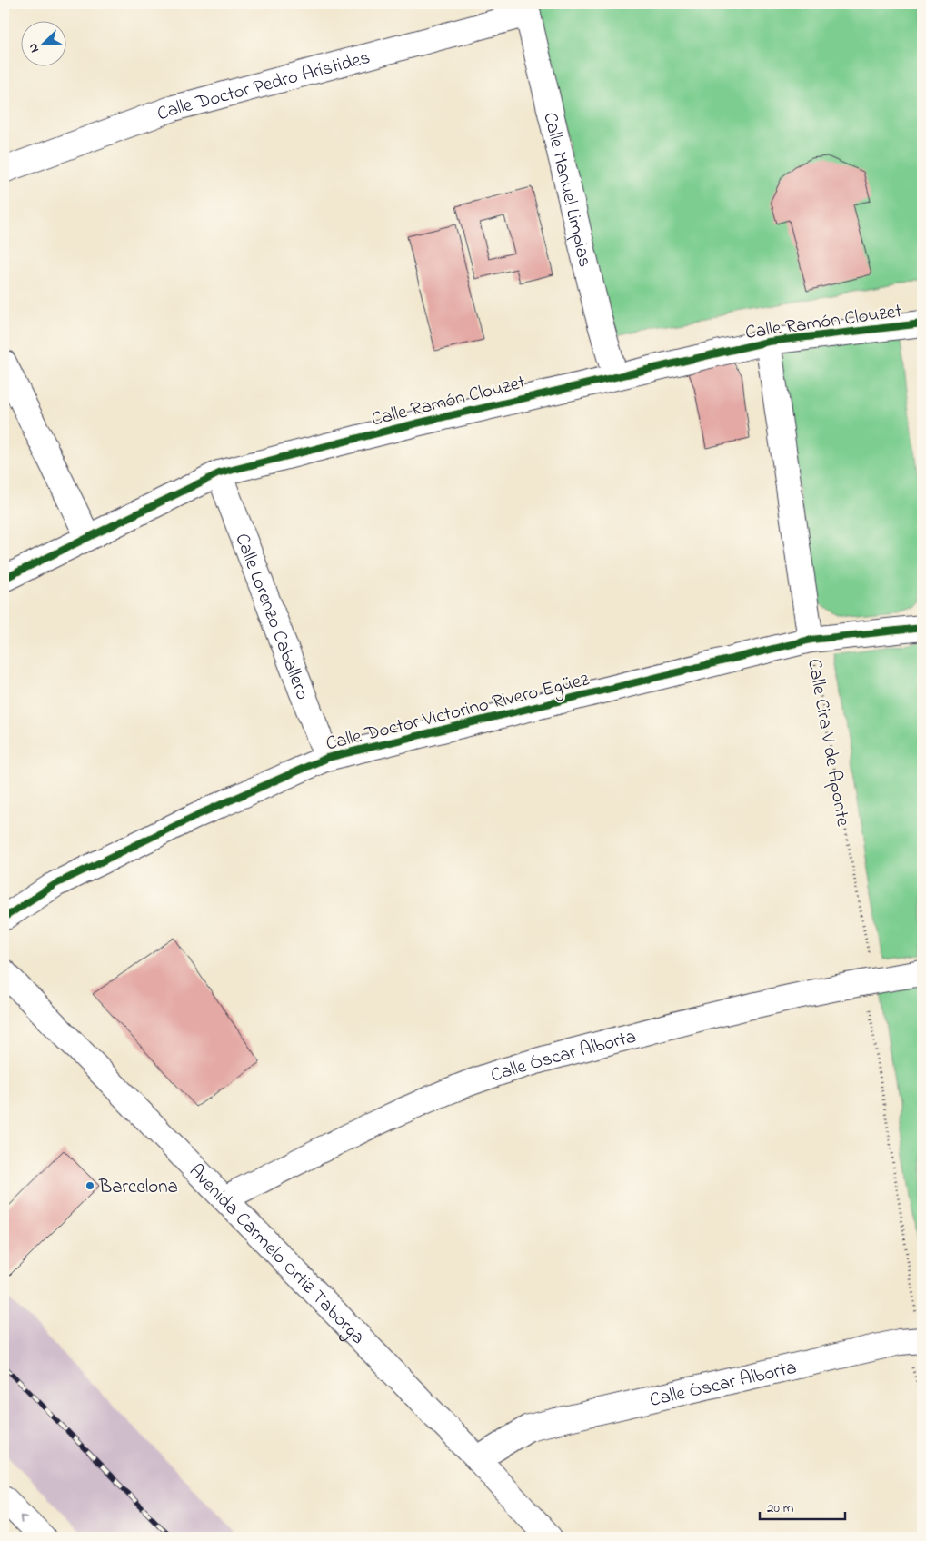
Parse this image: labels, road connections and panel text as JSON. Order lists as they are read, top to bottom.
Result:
{
  "streets": {
    "street": [
      "Calle Doctor Pedro Arístides",
      "Calle Manuel Limpias",
      "Calle Ramón Clouzet",
      "Calle Lorenzo Caballero",
      "Calle Doctor Victorino Rivero Egüez",
      "Calle Cira V de Aponte",
      "Calle Óscar Alborta",
      "Avenida Carmelo Ortiz Taborga"
    ]
  },
  "crossings": [
    ["Calle Doctor Pedro Arístides", "Calle Manuel Limpias"],
    ["Calle Manuel Limpias", "Calle Ramón Clouzet"],
    ["Calle Ramón Clouzet", "Calle Lorenzo Caballero"],
    ["Calle Ramón Clouzet", "Calle Cira V de Aponte"],
    ["Calle Lorenzo Caballero", "Calle Doctor Victorino Rivero Egüez"],
    ["Calle Doctor Victorino Rivero Egüez", "Calle Cira V de Aponte"],
    ["Calle Cira V de Aponte", "Calle Óscar Alborta"],
    ["Calle Óscar Alborta", "Avenida Carmelo Ortiz Taborga"]
  ],
  "places": ["Barcelona"],
  "scale_bar": "20 m",
  "north": "bottom left"
}
